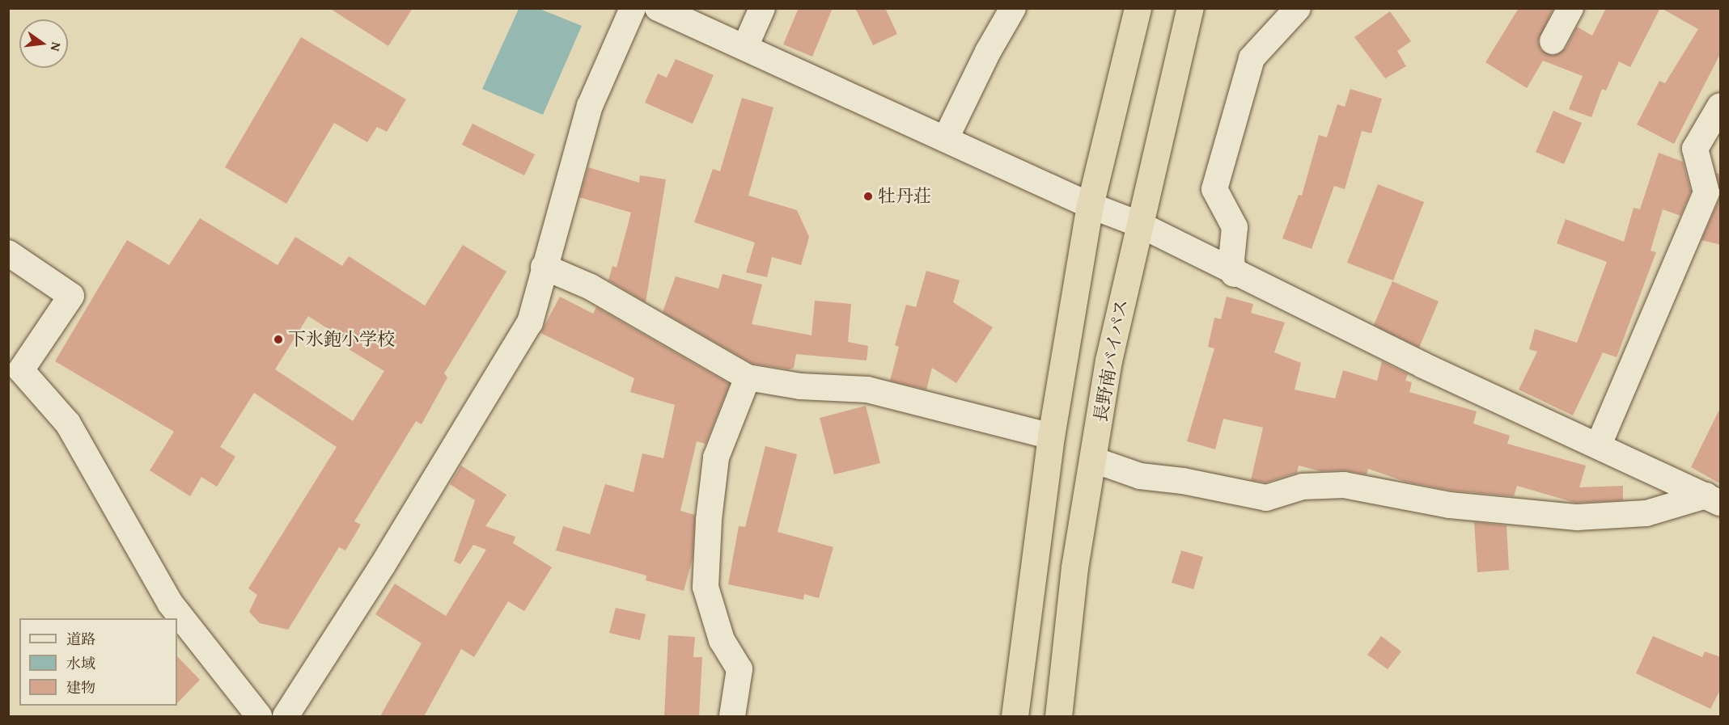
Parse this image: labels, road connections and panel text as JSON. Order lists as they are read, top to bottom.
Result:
{
  "streets": {
    "highway": ["長野南バイパス"]
  },
  "places": ["牡丹荘", "下氷鉋小学校"],
  "legend": ["道路", "水域", "建物"],
  "north": "right"
}
